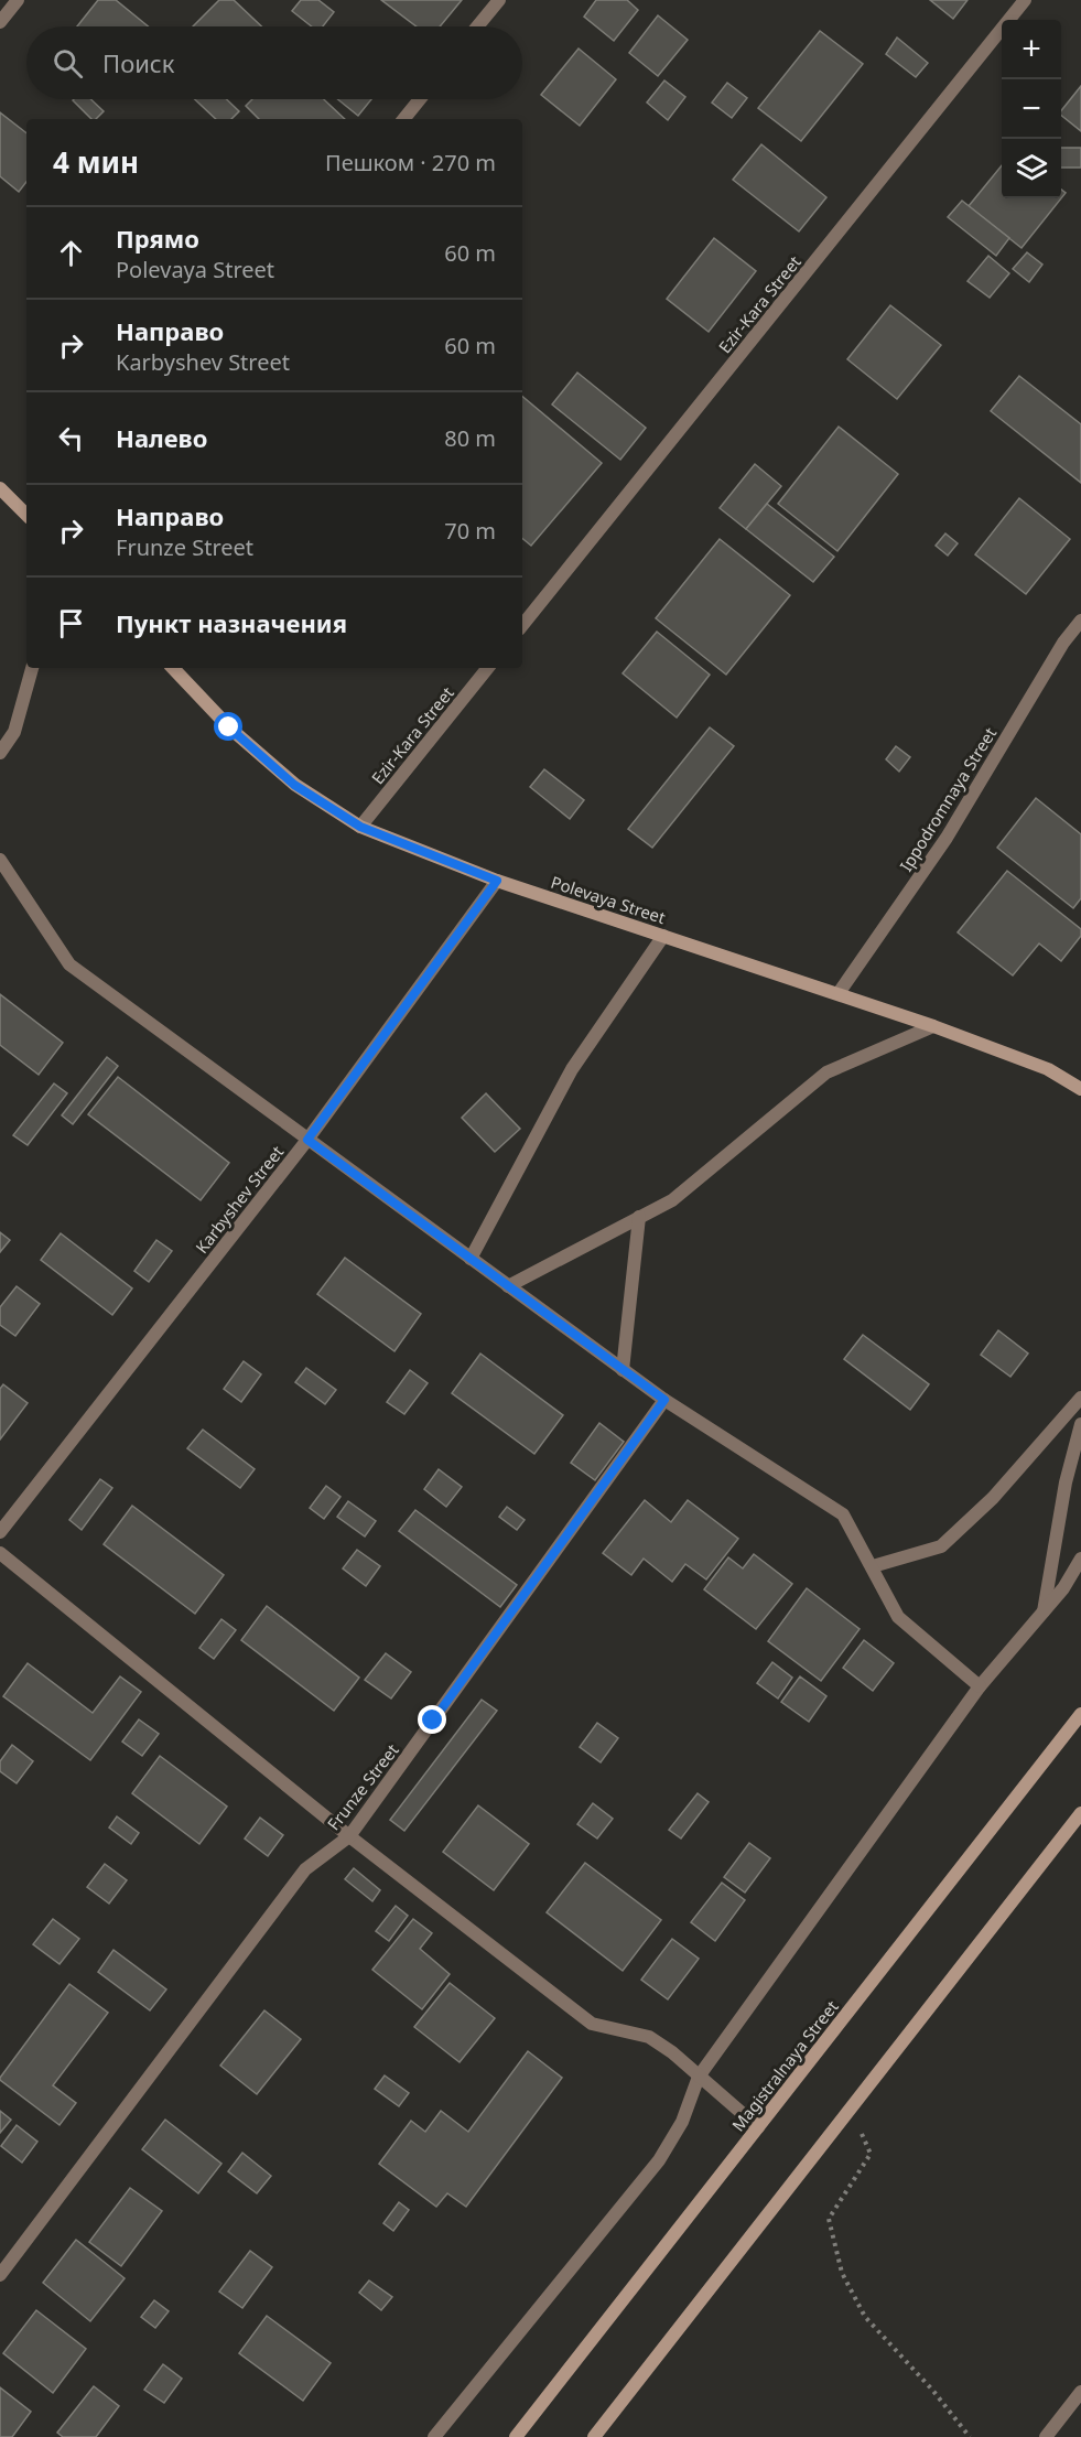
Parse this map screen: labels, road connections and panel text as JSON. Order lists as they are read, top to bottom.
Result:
{
  "streets": {
    "main road": ["Polevaya Street", "Magistralnaya Street"],
    "street": [
      "Ezir-Kara Street",
      "Ippodromnaya Street",
      "Karbyshev Street",
      "Frunze Street"
    ]
  },
  "crossings": [
    ["Ezir-Kara Street", "Polevaya Street"],
    ["Ippodromnaya Street", "Polevaya Street"],
    ["Polevaya Street", "Karbyshev Street"]
  ],
  "page": {
    "map_buttons": ["+", "−"],
    "search": "Поиск",
    "heading": ["4 мин", "Пешком · 270 m"],
    "list": [
      ["Прямо", "Polevaya Street", "60 m"],
      ["Направо", "Karbyshev Street", "60 m"],
      ["Налево", "80 m"],
      ["Направо", "Frunze Street", "70 m"],
      "Пункт назначения"
    ]
  }
}
